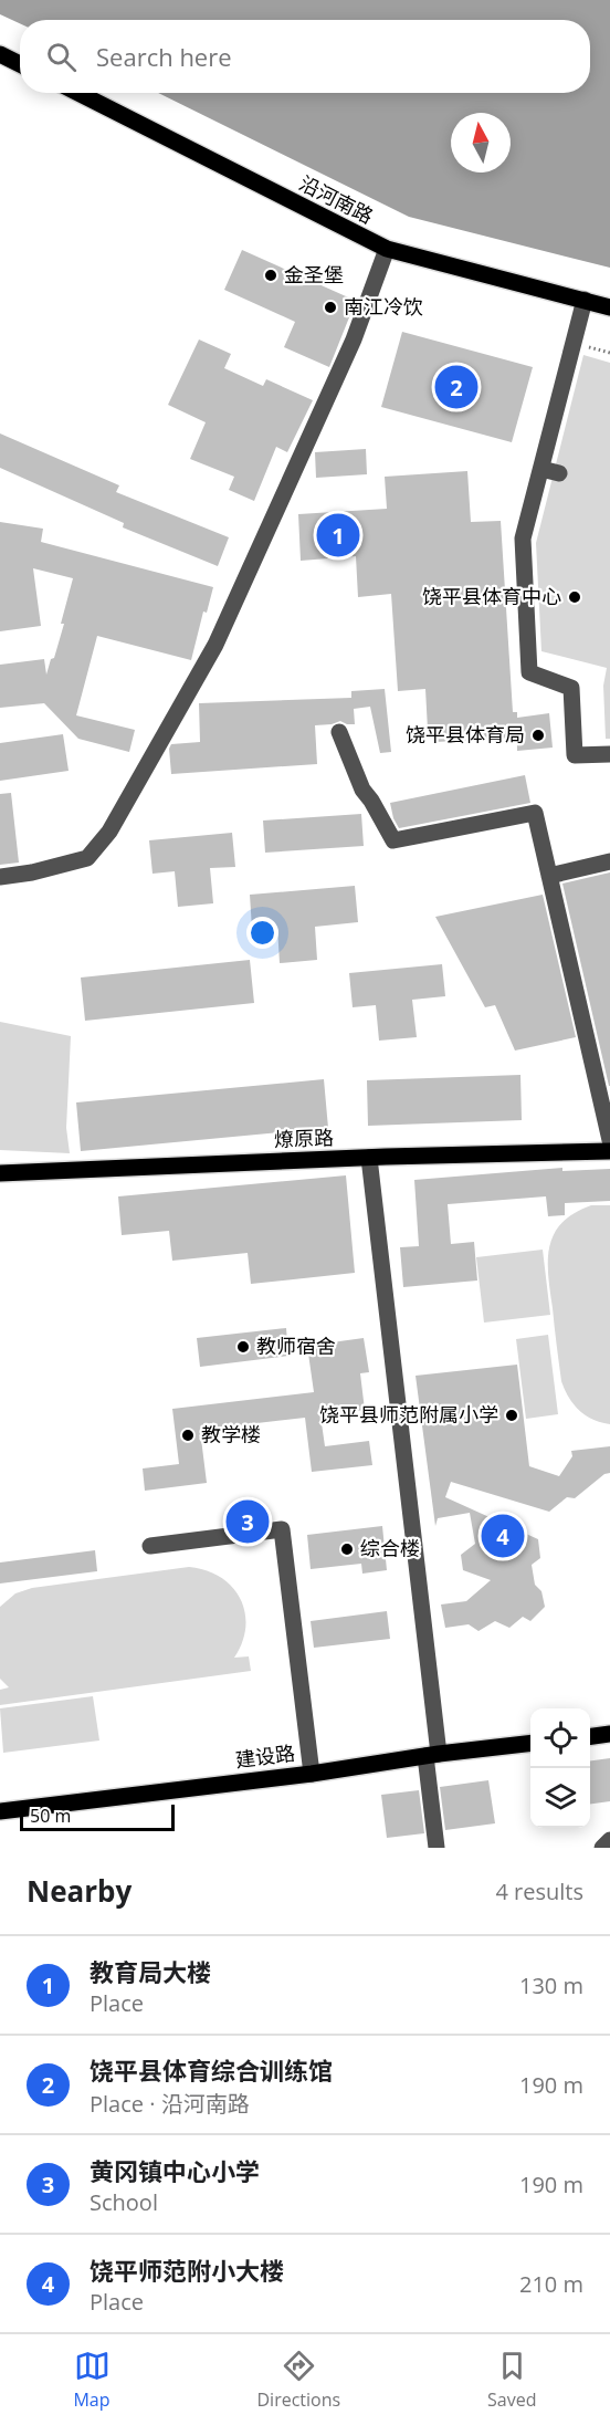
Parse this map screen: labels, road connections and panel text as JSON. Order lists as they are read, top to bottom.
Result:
{
  "streets": {
    "main road": ["沿河南路", "燎原路", "建设路"]
  },
  "places": [
    "金圣堡",
    "南江冷饮",
    "饶平县体育中心",
    "饶平县体育局",
    "教师宿舍",
    "饶平县师范附属小学",
    "教学楼",
    "综合楼"
  ],
  "scale_bar": "50 m",
  "north": "top",
  "page": {
    "search": "Search here",
    "pins": [
      "2",
      "1",
      "3",
      "4"
    ],
    "scale": "50 m",
    "heading": ["Nearby", "4 results"],
    "list": [
      {
        "mark": "1",
        "name": "教育局大楼",
        "note": "Place",
        "value": "130 m"
      },
      {
        "mark": "2",
        "name": "饶平县体育综合训练馆",
        "note": "Place · 沿河南路",
        "value": "190 m"
      },
      {
        "mark": "3",
        "name": "黄冈镇中心小学",
        "note": "School",
        "value": "190 m"
      },
      {
        "mark": "4",
        "name": "饶平师范附小大楼",
        "note": "Place",
        "value": "210 m"
      }
    ],
    "nav": ["Map", "Directions", "Saved"]
  }
}
